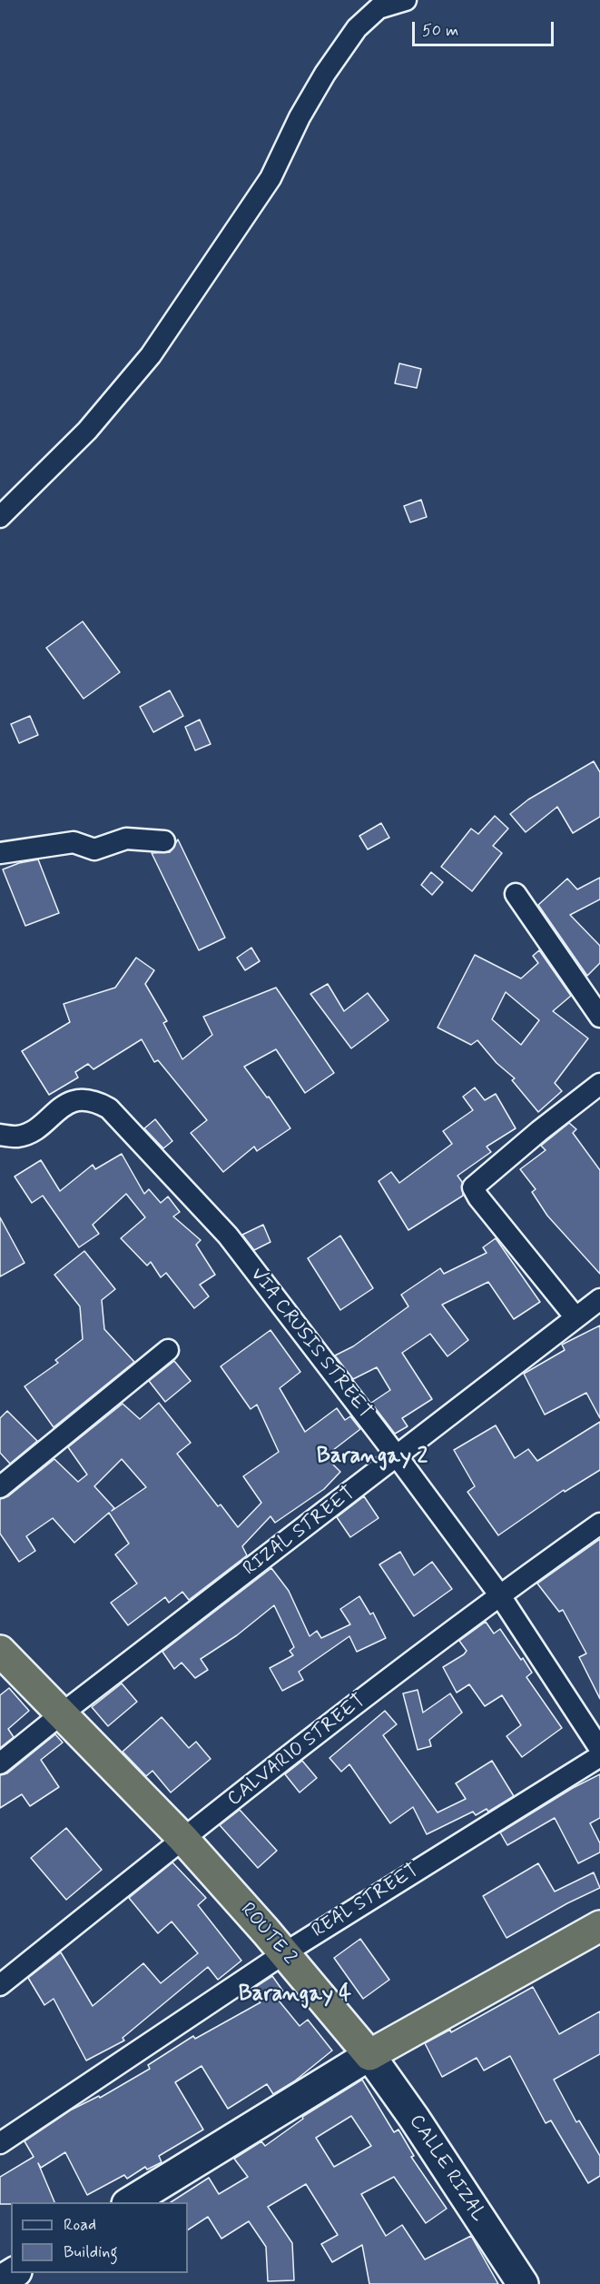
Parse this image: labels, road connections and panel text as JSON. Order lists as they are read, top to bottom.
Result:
{
  "streets": {
    "highway": ["ROUTE 2"],
    "main road": ["CALLE RIZAL"],
    "street": [
      "VIA CRUSIS STREET",
      "RIZAL STREET",
      "CALVARIO STREET",
      "REAL STREET"
    ]
  },
  "crossings": [
    ["VIA CRUSIS STREET", "RIZAL STREET"],
    ["VIA CRUSIS STREET", "CALVARIO STREET"],
    ["RIZAL STREET", "ROUTE 2"],
    ["CALVARIO STREET", "ROUTE 2"],
    ["REAL STREET", "ROUTE 2"],
    ["ROUTE 2", "CALLE RIZAL"]
  ],
  "districts": ["Barangay 2", "Barangay 4"],
  "legend": ["Road", "Building"],
  "scale_bar": "50 m"
}
